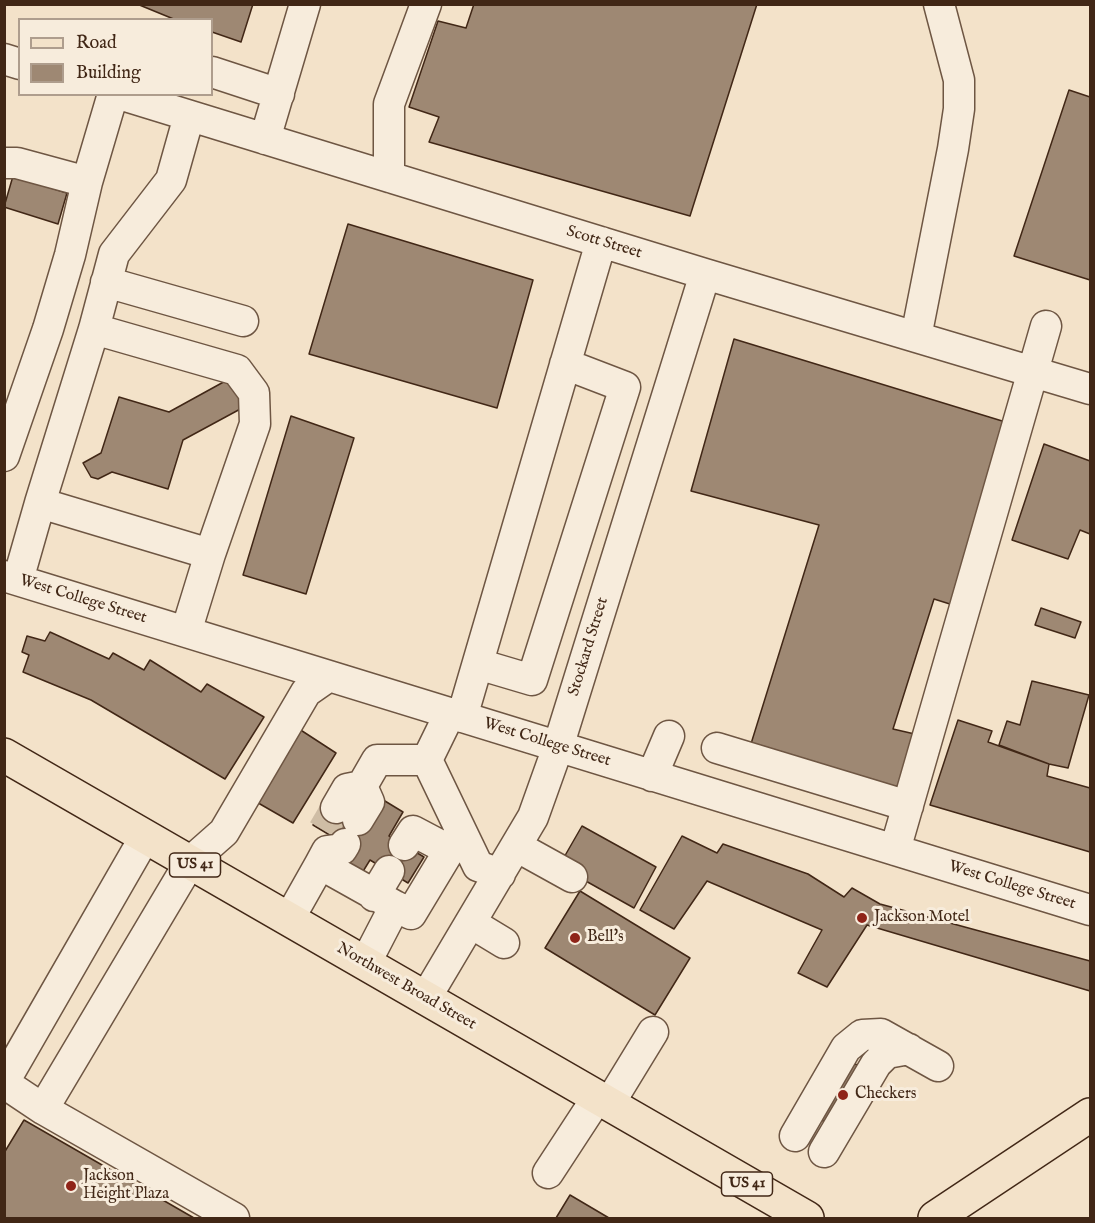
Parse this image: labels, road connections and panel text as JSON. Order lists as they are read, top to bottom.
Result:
{
  "streets": {
    "main road": ["US 41", "Northwest Broad Street"],
    "street": ["Scott Street", "West College Street", "Stockard Street"]
  },
  "crossings": [
    ["Scott Street", "Stockard Street"],
    ["West College Street", "Stockard Street"],
    ["Stockard Street", "Northwest Broad Street"]
  ],
  "places": [
    "Jackson Motel",
    "Bell's",
    "Checkers",
    "Jackson Height Plaza"
  ],
  "legend": ["Road", "Building"]
}
